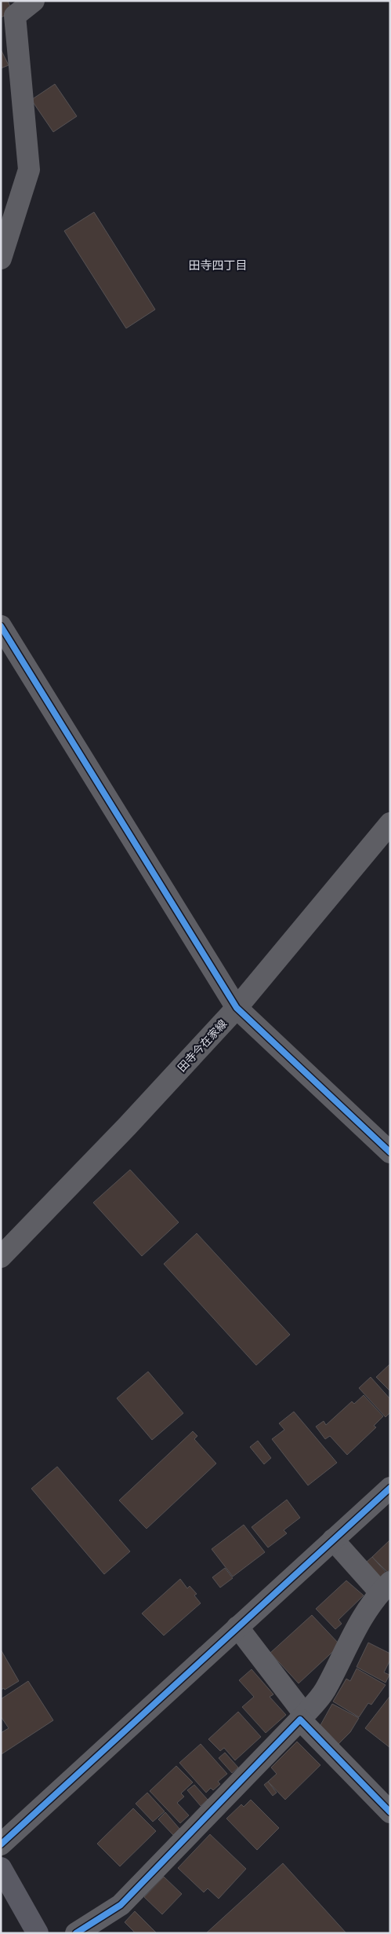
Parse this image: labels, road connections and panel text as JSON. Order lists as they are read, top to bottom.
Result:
{
  "streets": {
    "street": ["田寺今在家線"]
  },
  "districts": ["田寺四丁目"]
}
